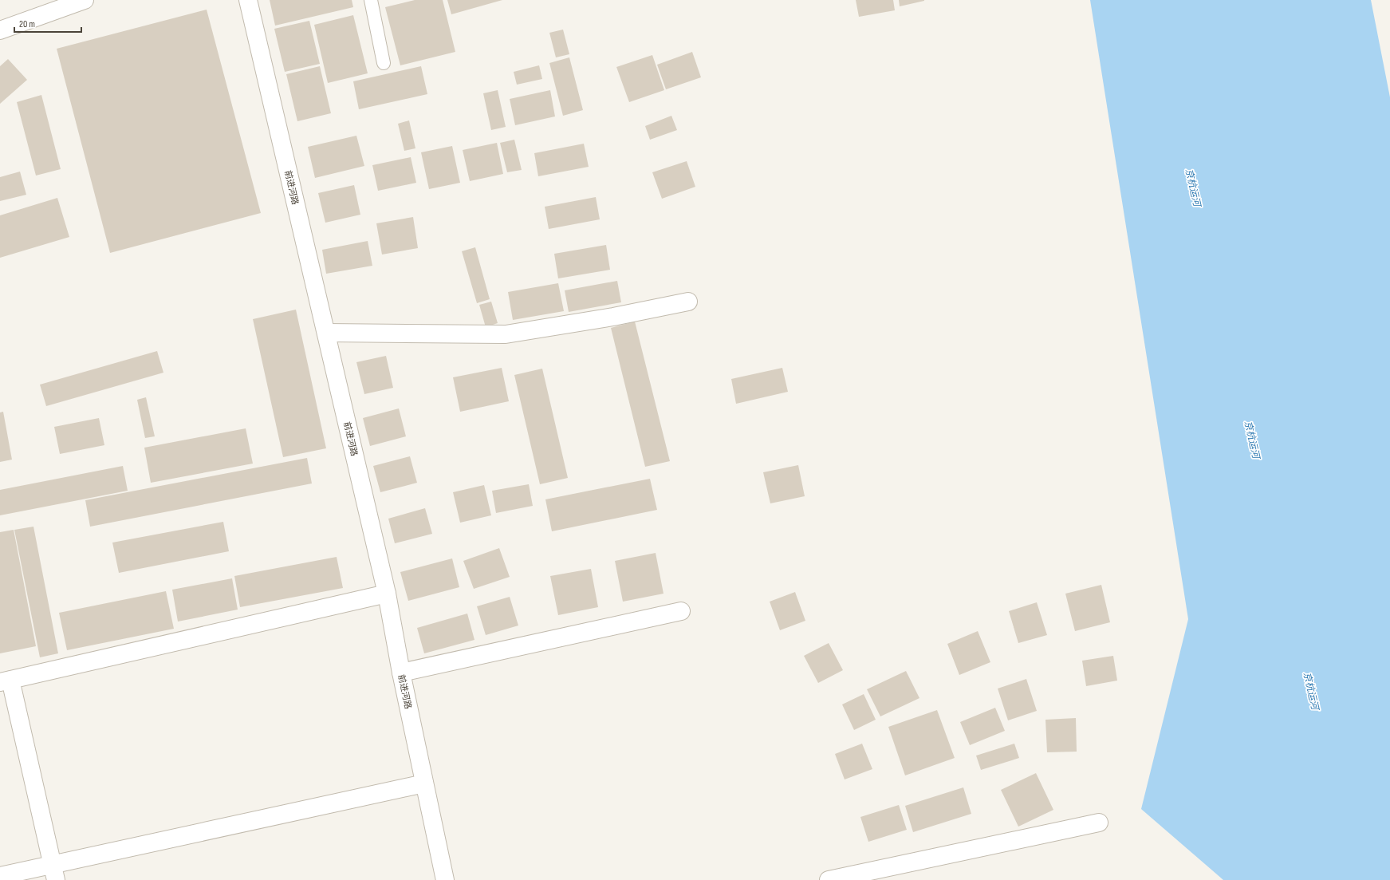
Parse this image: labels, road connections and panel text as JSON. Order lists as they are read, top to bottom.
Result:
{
  "streets": {
    "street": ["前进河路"]
  },
  "water": ["京杭运河"],
  "scale_bar": "20 m"
}
